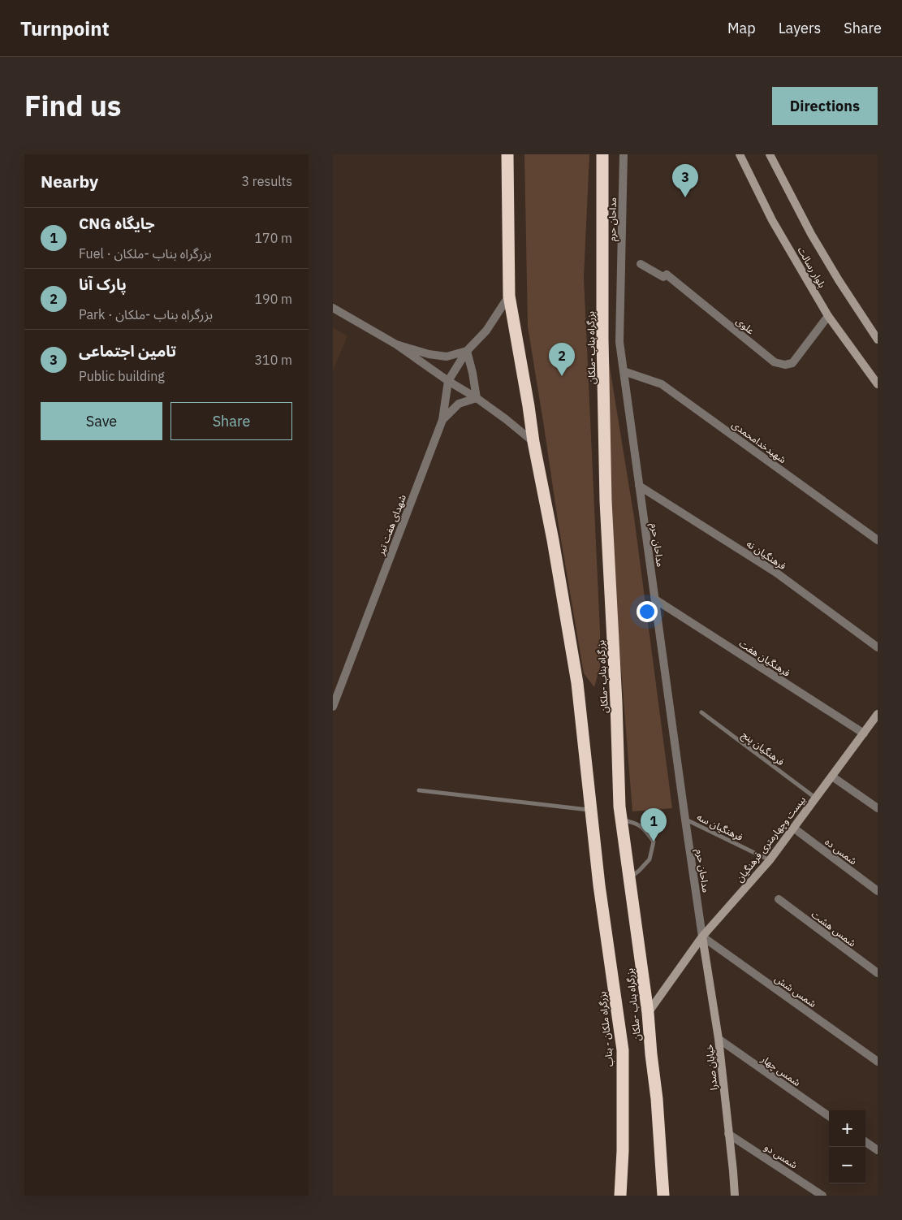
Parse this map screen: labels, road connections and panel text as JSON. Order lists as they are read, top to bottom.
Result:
{
  "streets": {
    "highway": ["بزرگراه بناب -ملکان", "بزرگراه ملکان - بناب"],
    "street": [
      "مداحان حرم",
      "بلوار رسالت",
      "علوی",
      "شهیدخدامحمدی",
      "شهدای هفت تیر",
      "فرهنگیان نه",
      "فرهنگیان هفت",
      "بیست وچهارمتری فرهنگیان",
      "شمس ده",
      "شمس هشت",
      "شمس شش",
      "خیابان صدرا",
      "شمس چهار",
      "شمس دو"
    ],
    "lane": ["فرهنگیان پنج", "فرهنگیان سه"]
  },
  "crossings": [
    ["مداحان حرم", "شهیدخدامحمدی"],
    ["مداحان حرم", "فرهنگیان نه"],
    ["مداحان حرم", "فرهنگیان هفت"],
    ["مداحان حرم", "فرهنگیان سه"],
    ["مداحان حرم", "بیست وچهارمتری فرهنگیان"],
    ["مداحان حرم", "شمس شش"],
    ["مداحان حرم", "خیابان صدرا"],
    ["بلوار رسالت", "علوی"],
    ["بزرگراه بناب -ملکان", "بیست وچهارمتری فرهنگیان"],
    ["فرهنگیان هفت", "بیست وچهارمتری فرهنگیان"],
    ["فرهنگیان پنج", "بیست وچهارمتری فرهنگیان"],
    ["فرهنگیان سه", "بیست وچهارمتری فرهنگیان"],
    ["بیست وچهارمتری فرهنگیان", "شمس ده"],
    ["بیست وچهارمتری فرهنگیان", "شمس شش"],
    ["بیست وچهارمتری فرهنگیان", "خیابان صدرا"],
    ["شمس شش", "خیابان صدرا"],
    ["خیابان صدرا", "شمس چهار"],
    ["خیابان صدرا", "شمس دو"]
  ],
  "page": {
    "header": "Turnpoint",
    "nav": ["Map", "Layers", "Share"],
    "title": "Find us",
    "buttons": [
      "Directions",
      ["Save", "Share"]
    ],
    "heading": ["Nearby", "3 results"],
    "pins": ["3", "2", "1"],
    "list": [
      {
        "mark": "1",
        "name": "CNG جایگاه",
        "note": "Fuel · بزرگراه بناب -ملکان",
        "value": "170 m"
      },
      {
        "mark": "2",
        "name": "پارک آنا",
        "note": "Park · بزرگراه بناب -ملکان",
        "value": "190 m"
      },
      {
        "mark": "3",
        "name": "تامین اجتماعی",
        "note": "Public building",
        "value": "310 m"
      }
    ],
    "map_buttons": ["+", "−"]
  }
}
